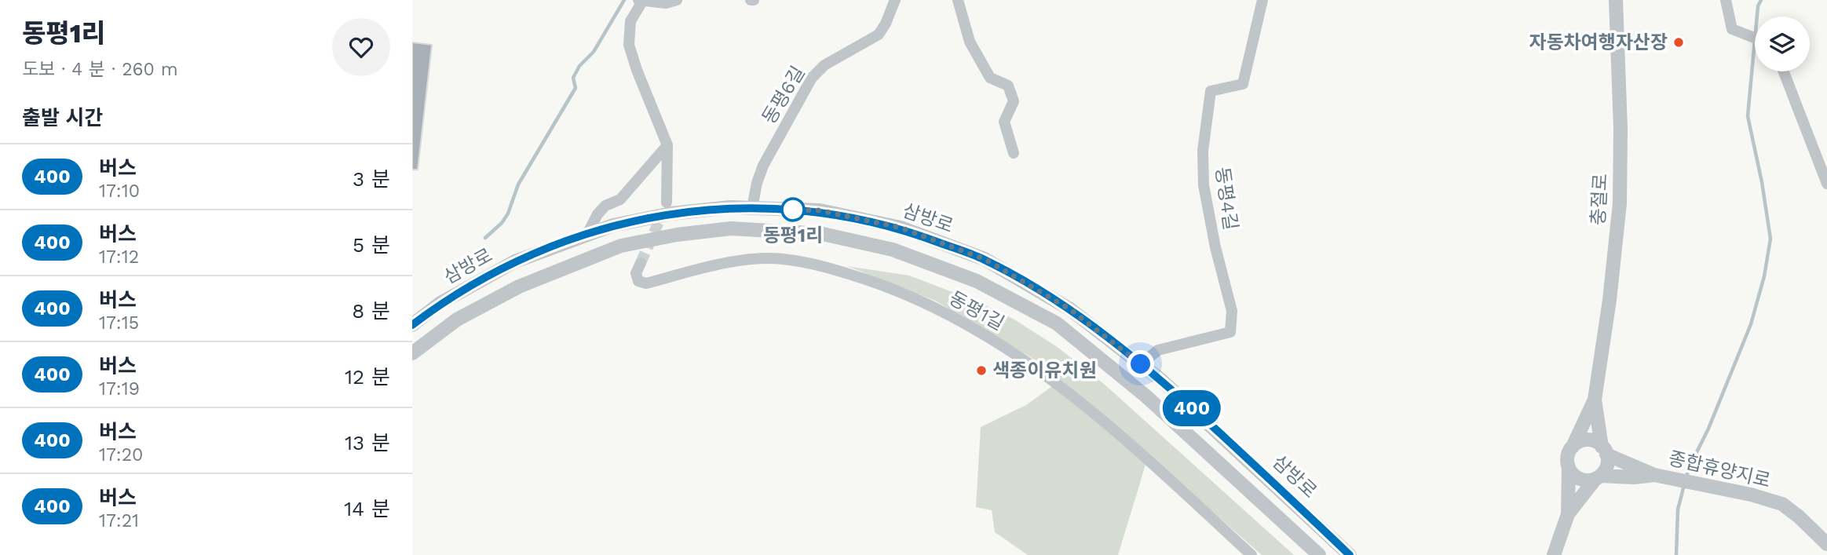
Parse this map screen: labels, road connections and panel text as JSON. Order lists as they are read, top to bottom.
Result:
{
  "streets": {
    "street": [
      "동평6길",
      "동평4길",
      "충절로",
      "삼방로",
      "동평1길",
      "종합휴양지로"
    ]
  },
  "crossings": [
    ["동평6길", "삼방로"],
    ["동평4길", "삼방로"],
    ["충절로", "종합휴양지로"]
  ],
  "places": ["자동차여행자산장", "동평1리", "색종이유치원"],
  "lines": ["bus line 400"],
  "page": {
    "heading": [
      ["동평1리", "도보 · 4 분 · 260 m"],
      "출발 시간"
    ],
    "on_map": "400",
    "list": [
      {
        "mark": "400",
        "name": "버스",
        "note": "17:10",
        "value": "3 분"
      },
      {
        "mark": "400",
        "name": "버스",
        "note": "17:12",
        "value": "5 분"
      },
      {
        "mark": "400",
        "name": "버스",
        "note": "17:15",
        "value": "8 분"
      },
      {
        "mark": "400",
        "name": "버스",
        "note": "17:19",
        "value": "12 분"
      },
      {
        "mark": "400",
        "name": "버스",
        "note": "17:20",
        "value": "13 분"
      },
      {
        "mark": "400",
        "name": "버스",
        "note": "17:21",
        "value": "14 분"
      }
    ]
  }
}
